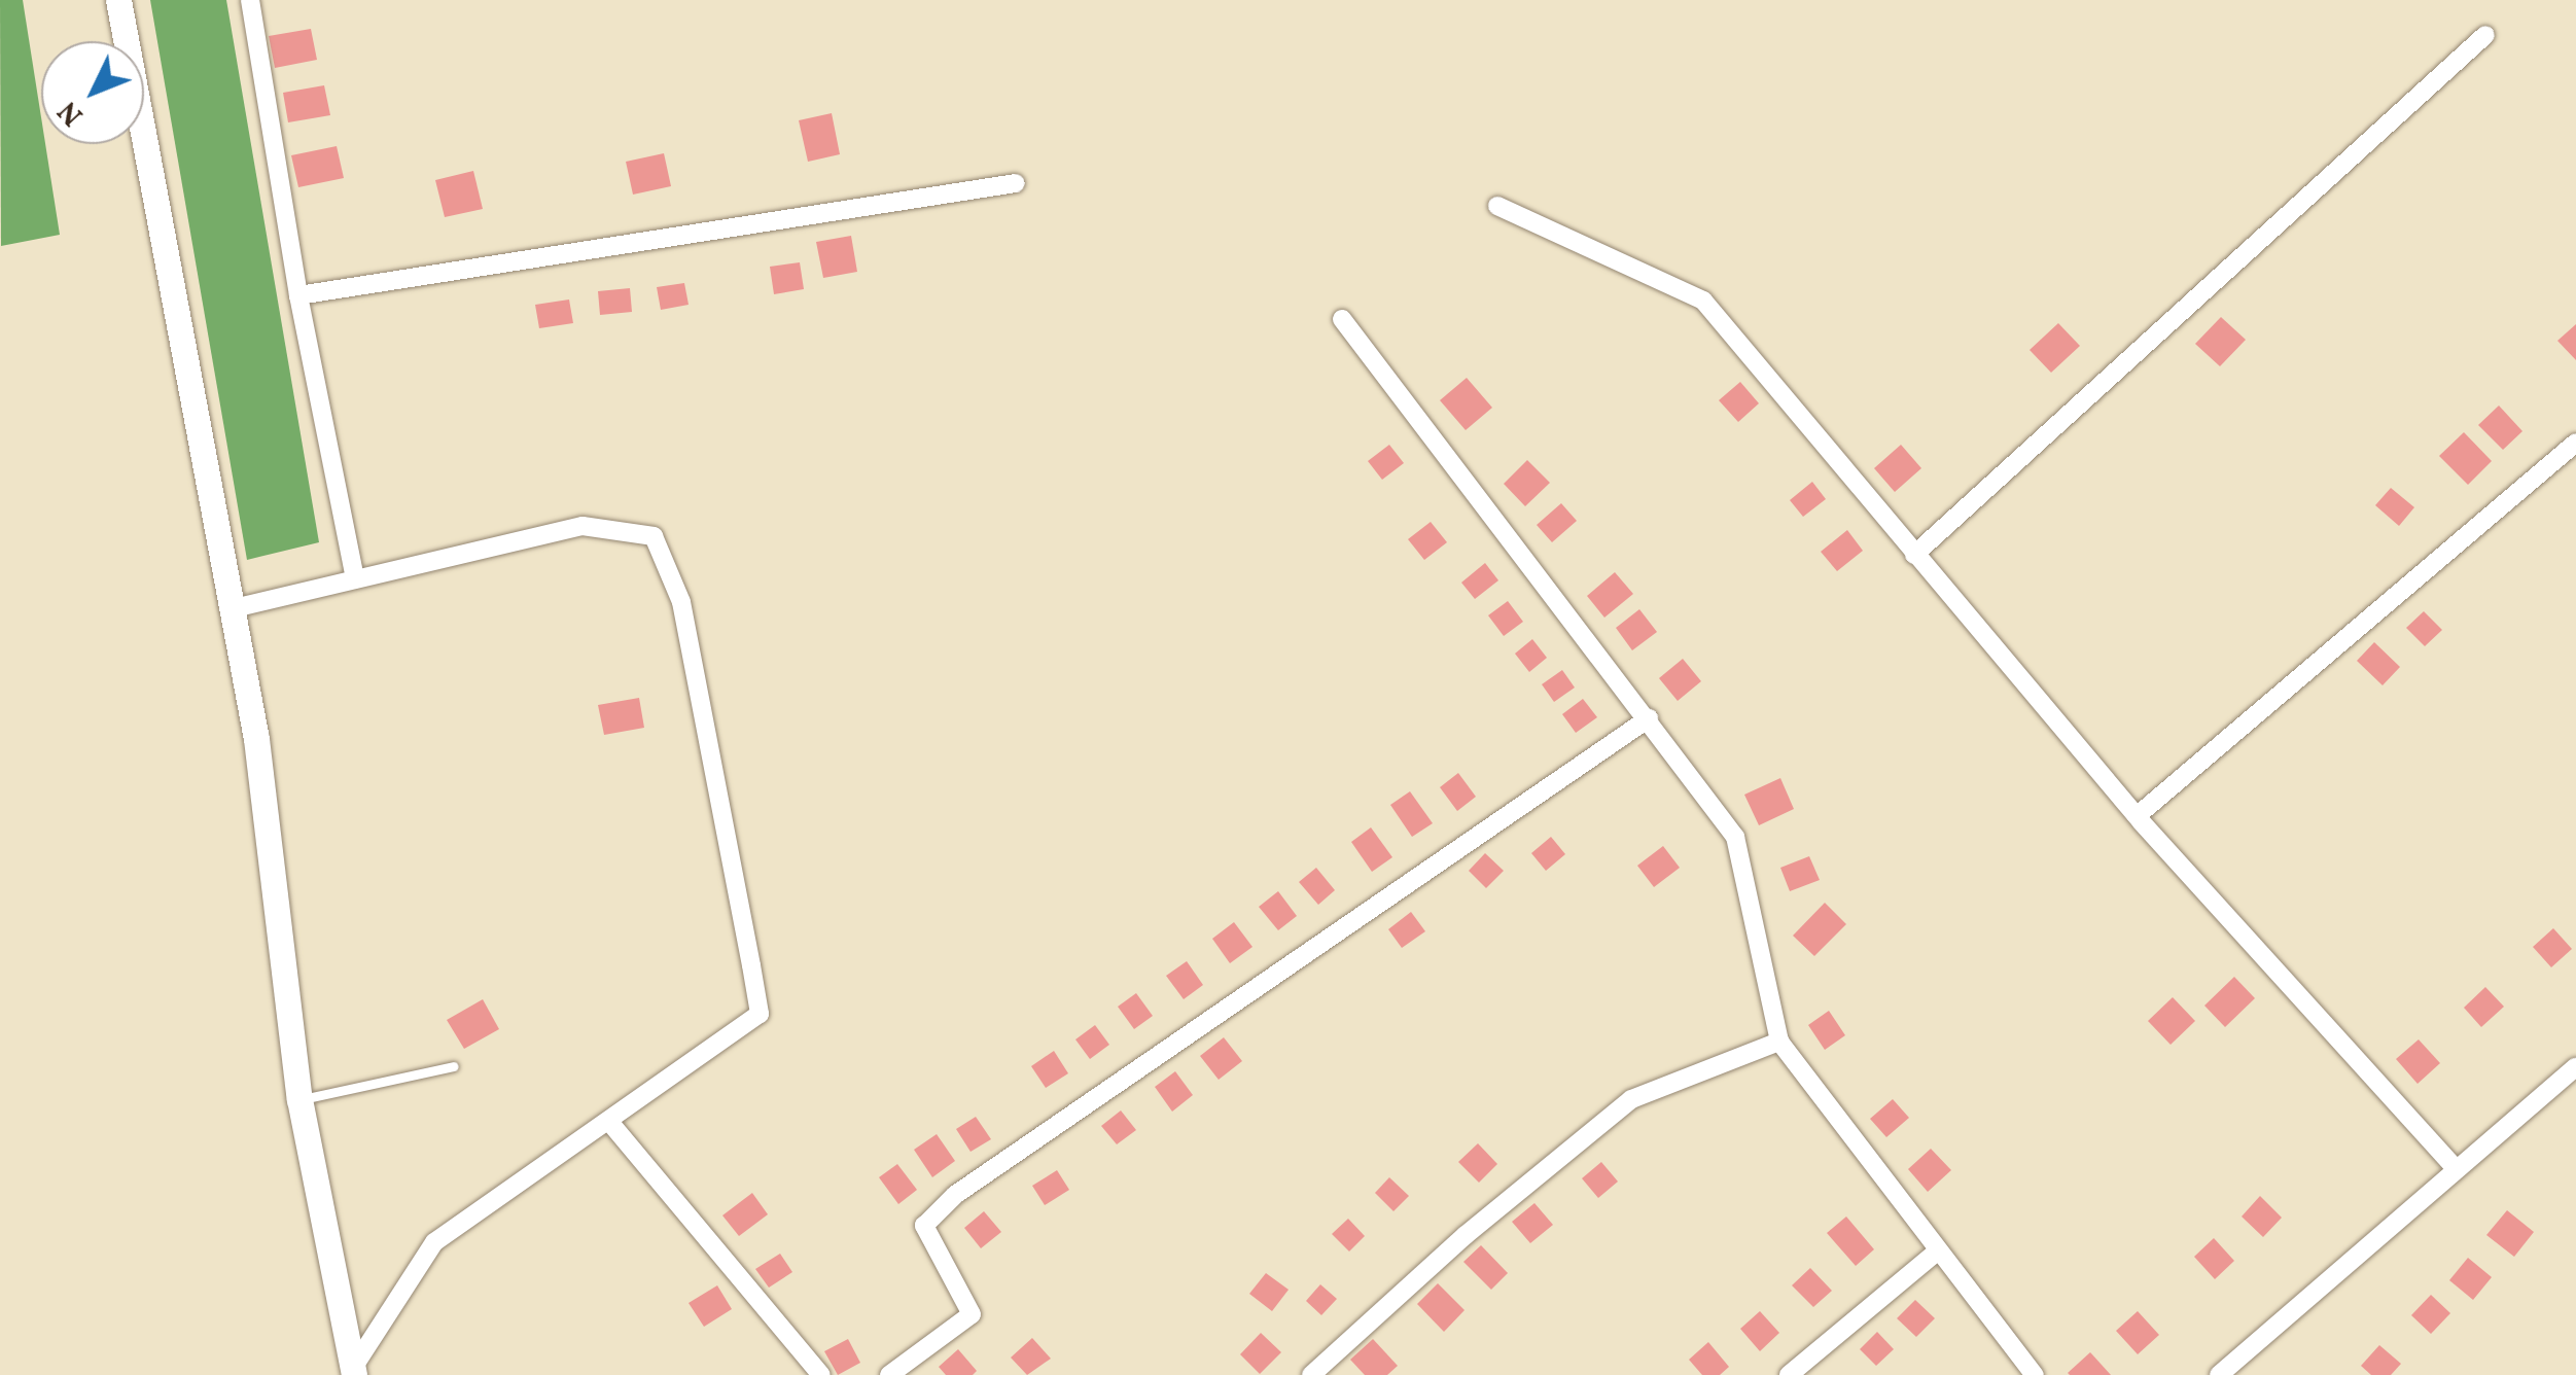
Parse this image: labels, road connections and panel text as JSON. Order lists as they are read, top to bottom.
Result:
{
  "north": "bottom left"
}
